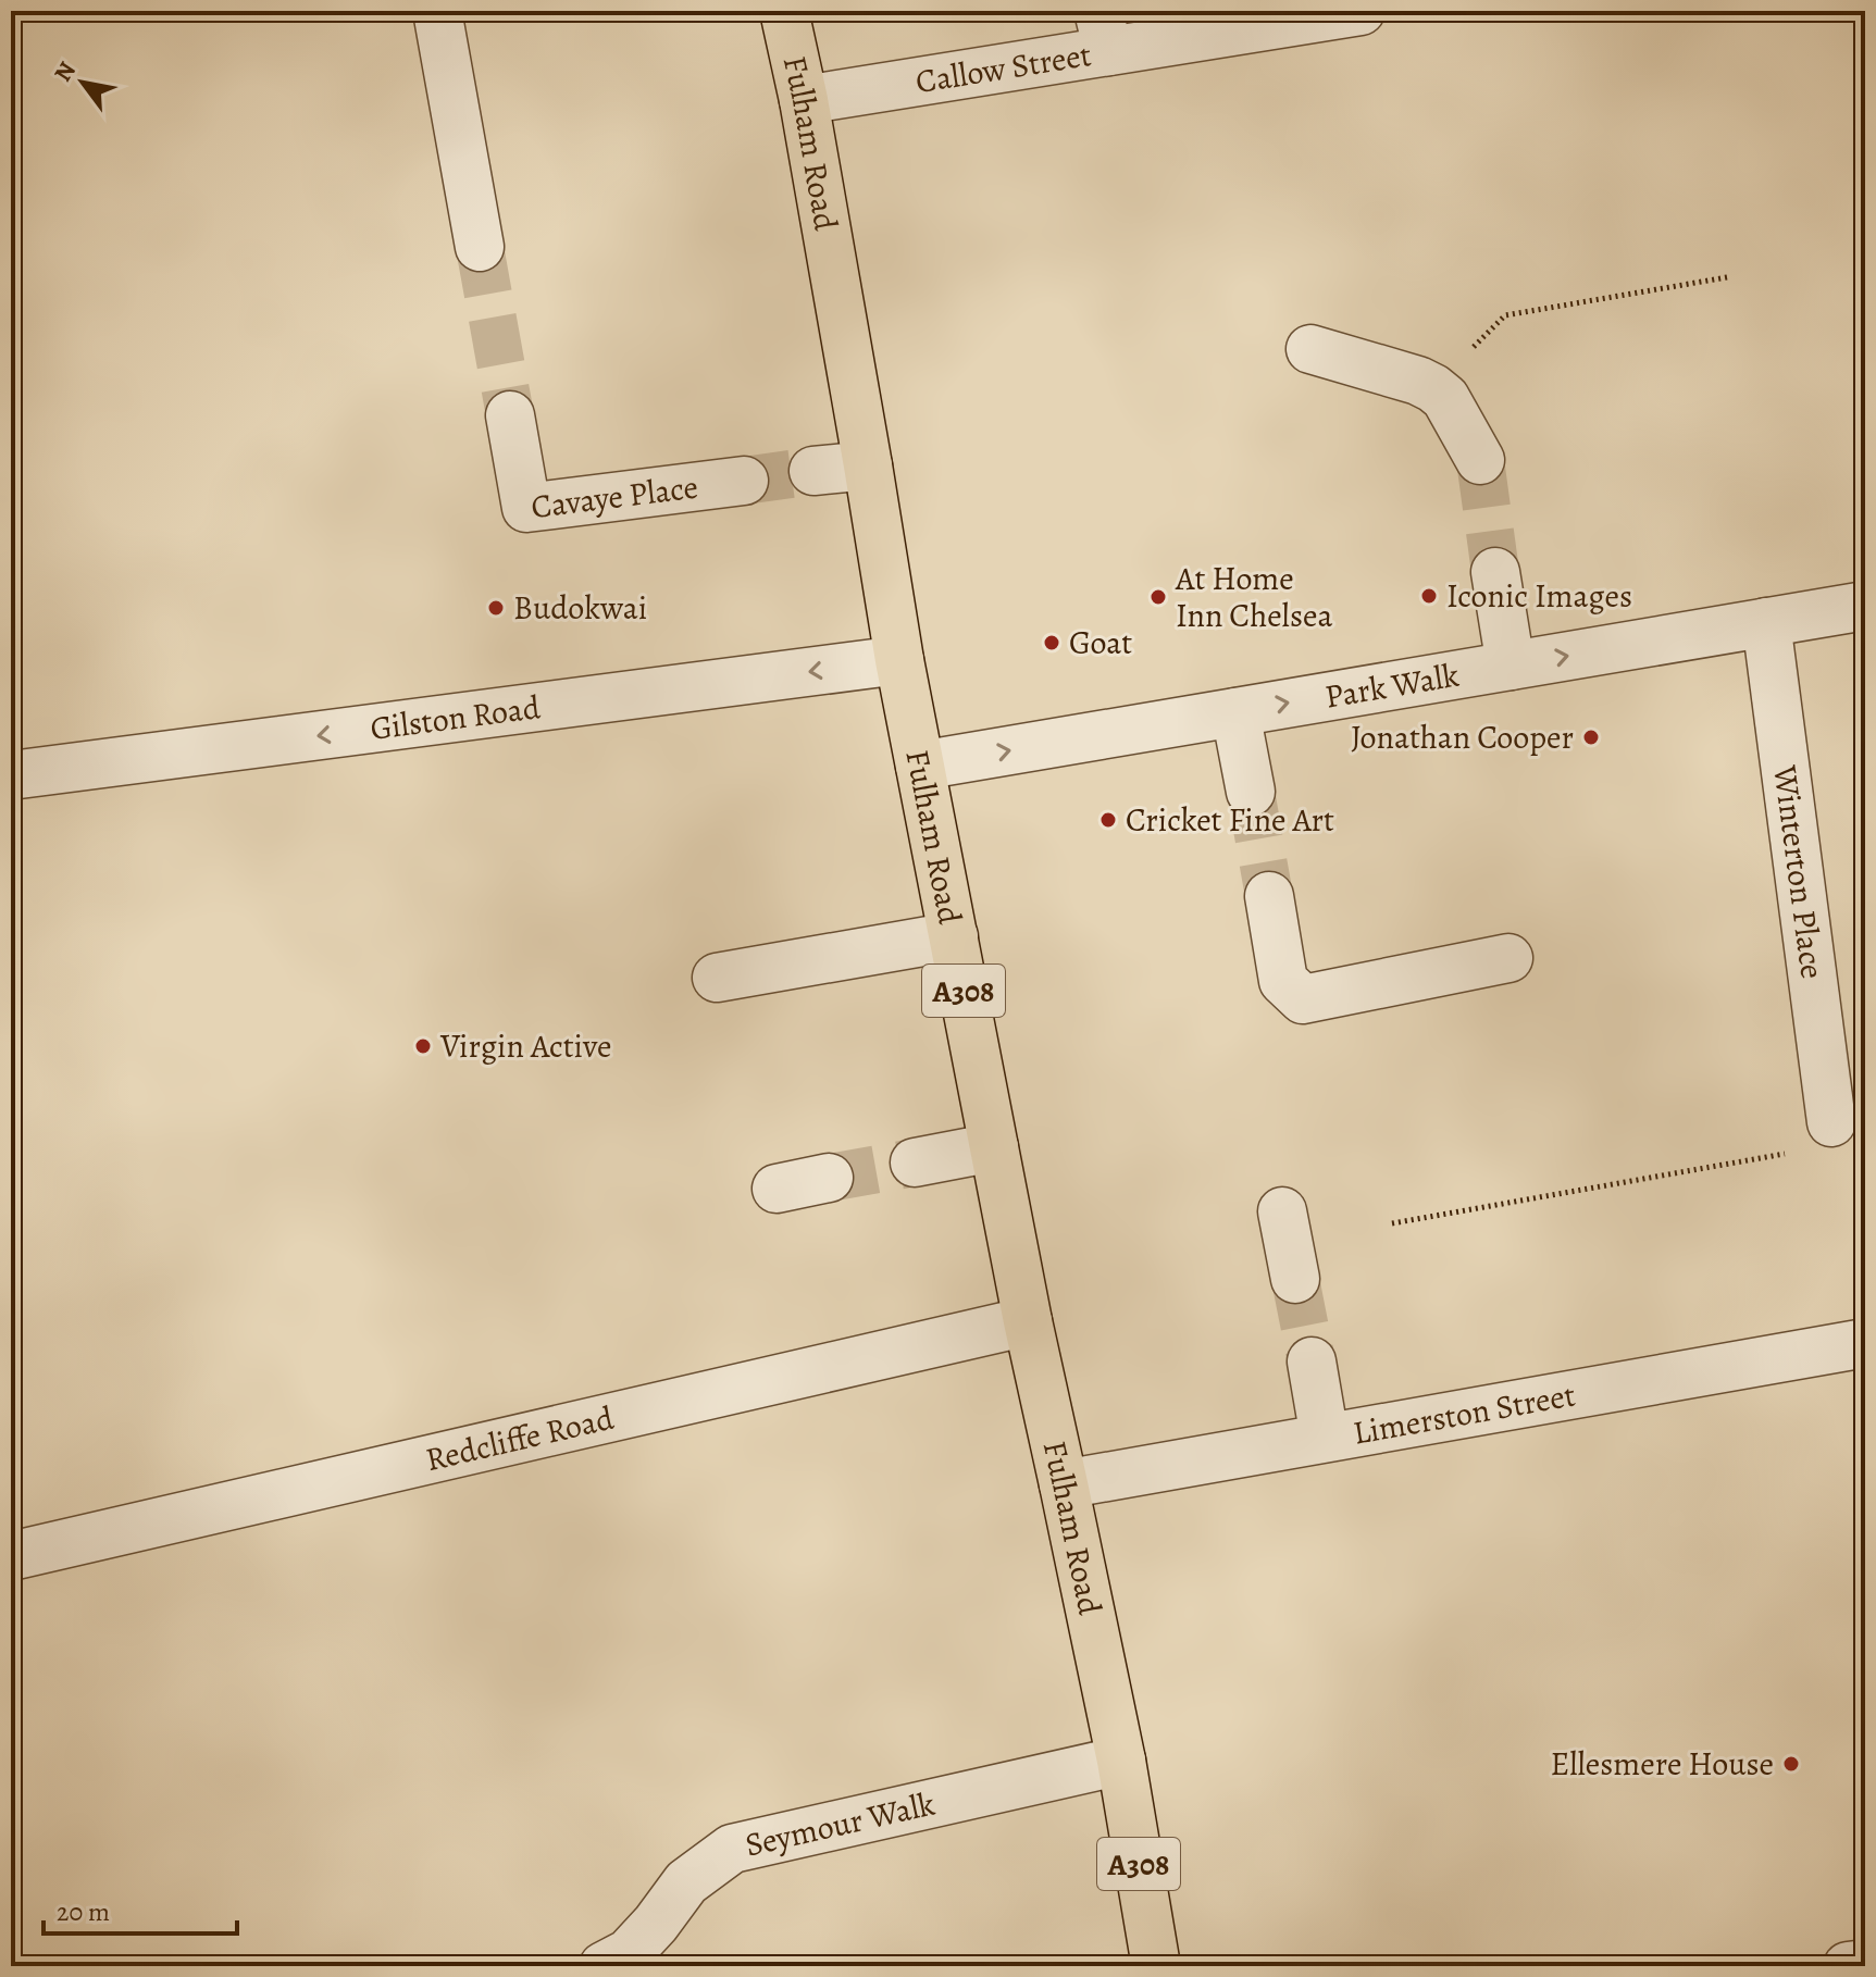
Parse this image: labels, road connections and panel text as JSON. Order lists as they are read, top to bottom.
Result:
{
  "streets": {
    "main road": ["Fulham Road", "A308"],
    "street": [
      "Callow Street",
      "Cavaye Place",
      "Park Walk",
      "Gilston Road",
      "Winterton Place",
      "Limerston Street",
      "Redcliffe Road",
      "Seymour Walk"
    ]
  },
  "crossings": [
    ["Callow Street", "Fulham Road"],
    ["Fulham Road", "Park Walk"],
    ["Fulham Road", "Gilston Road"],
    ["Fulham Road", "Limerston Street"],
    ["Fulham Road", "Redcliffe Road"],
    ["Fulham Road", "Seymour Walk"],
    ["Park Walk", "Winterton Place"]
  ],
  "one_way": ["Park Walk"],
  "places": [
    "Iconic Images",
    "At Home Inn Chelsea",
    "Budokwai",
    "Goat",
    "Jonathan Cooper",
    "Cricket Fine Art",
    "Virgin Active",
    "Ellesmere House"
  ],
  "scale_bar": "20 m",
  "north": "top left"
}
